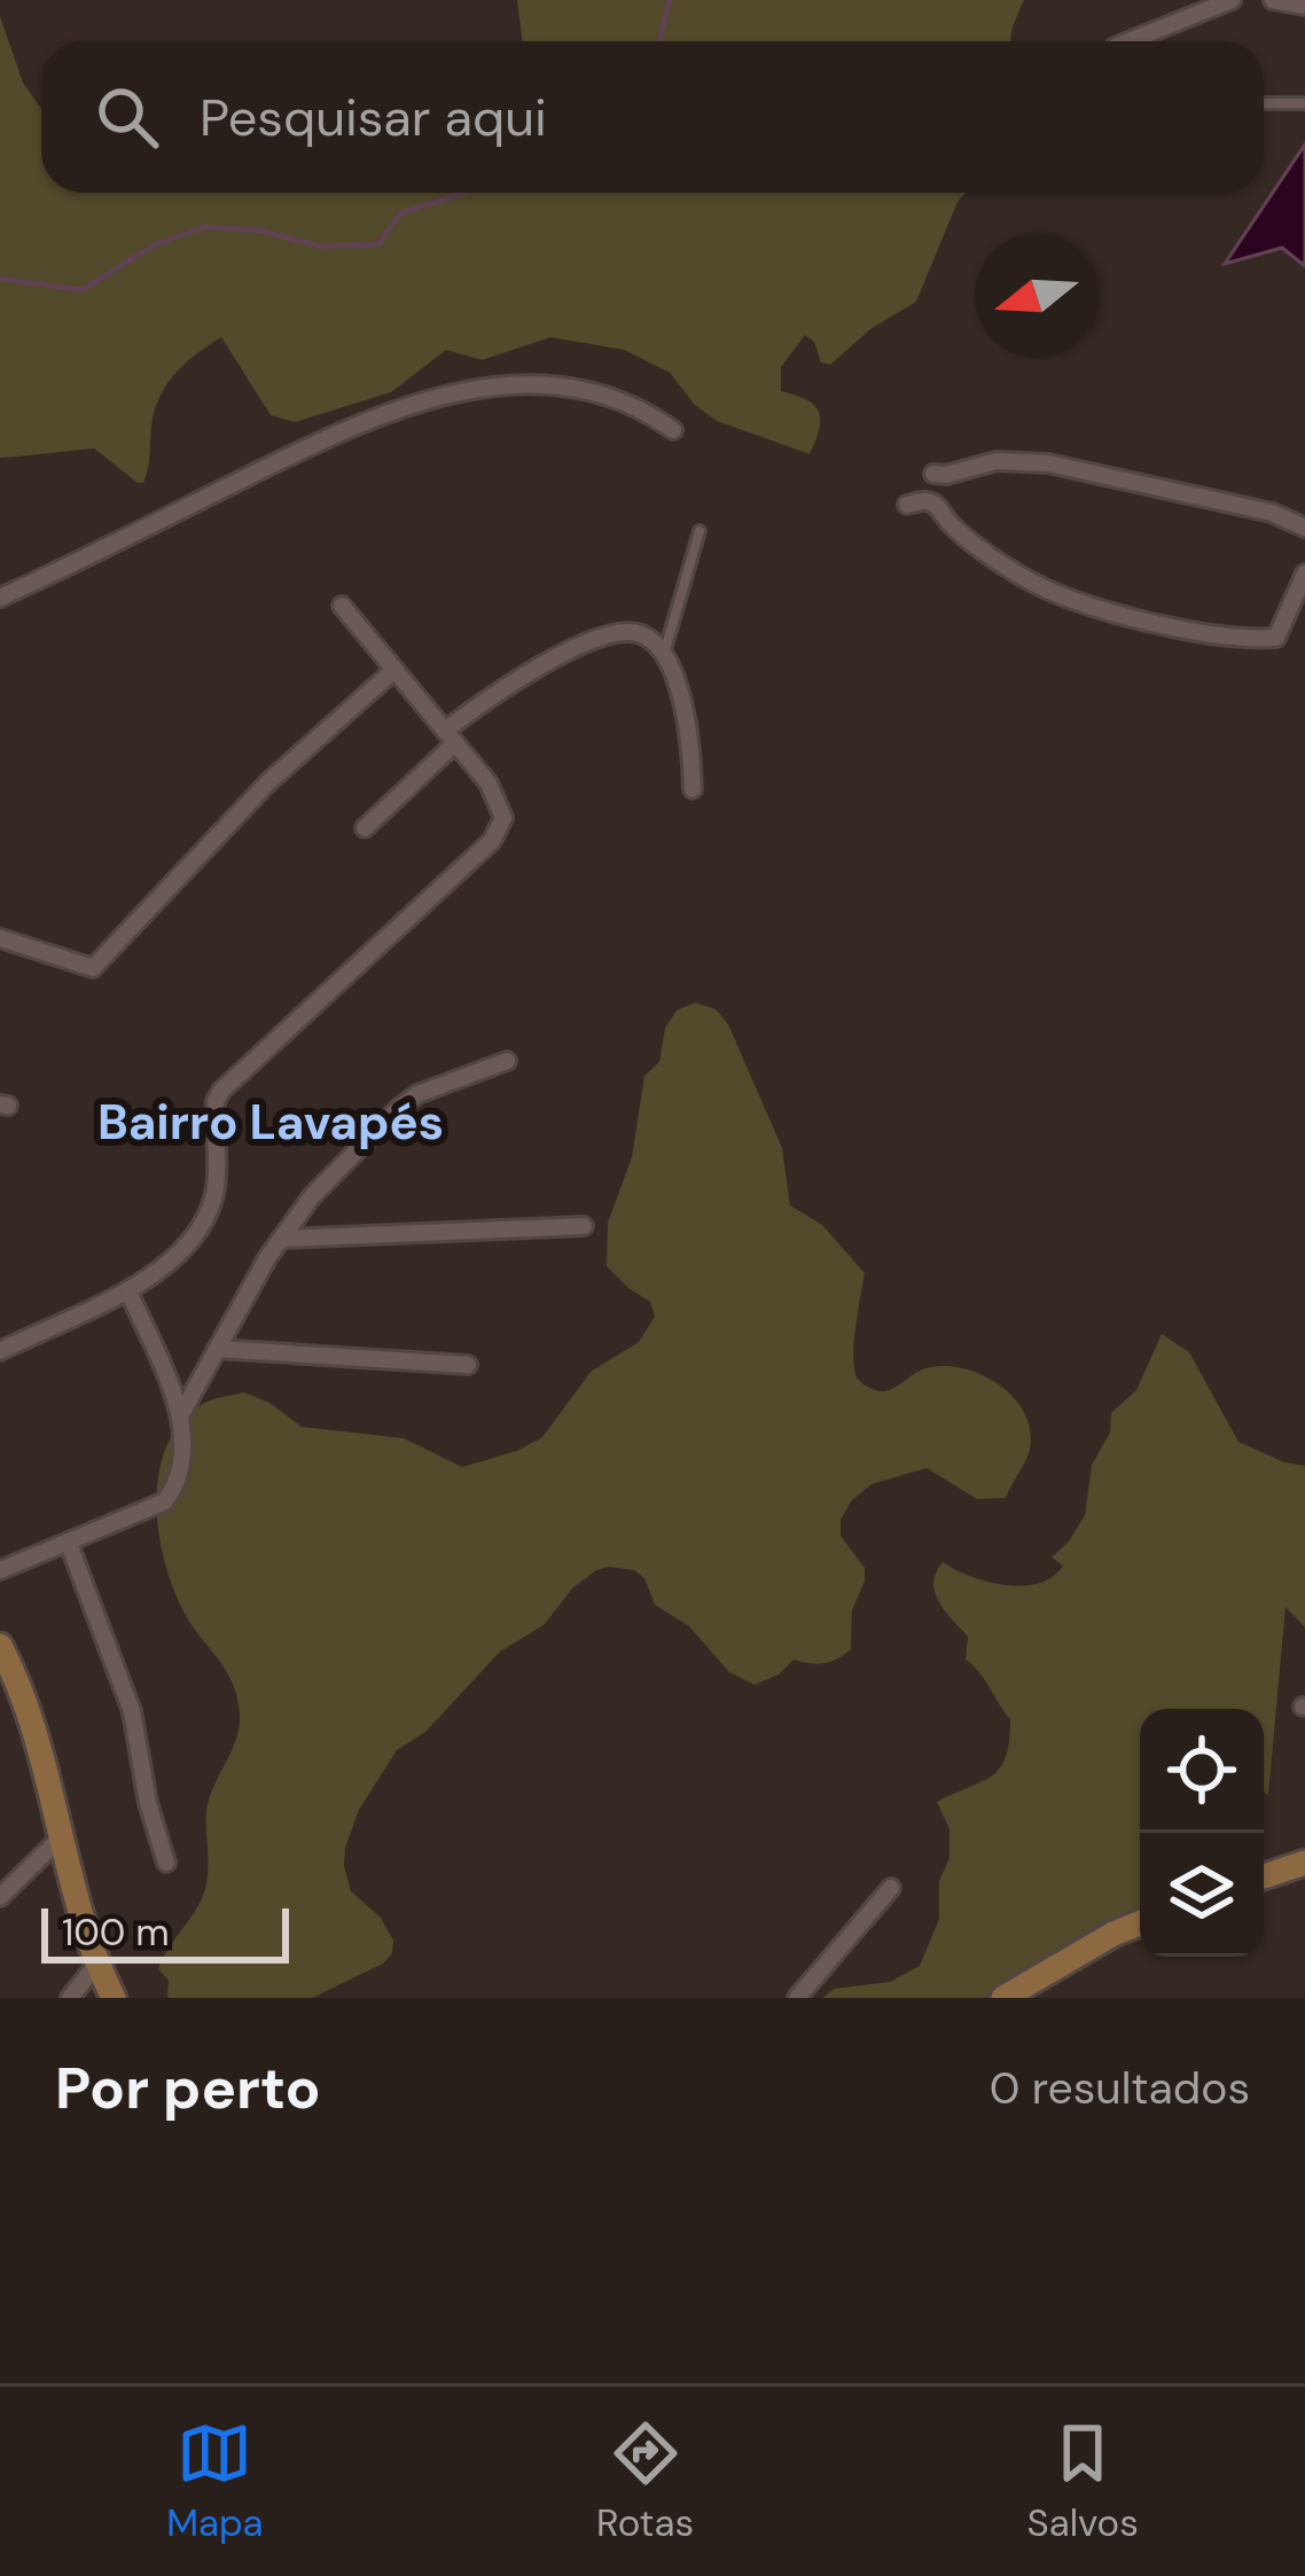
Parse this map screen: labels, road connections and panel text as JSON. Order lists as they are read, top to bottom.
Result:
{
  "districts": ["Bairro Lavapés"],
  "scale_bar": "100 m",
  "north": "left",
  "page": {
    "search": "Pesquisar aqui",
    "scale": "100 m",
    "heading": ["Por perto", "0 resultados"],
    "nav": ["Mapa", "Rotas", "Salvos"]
  }
}
